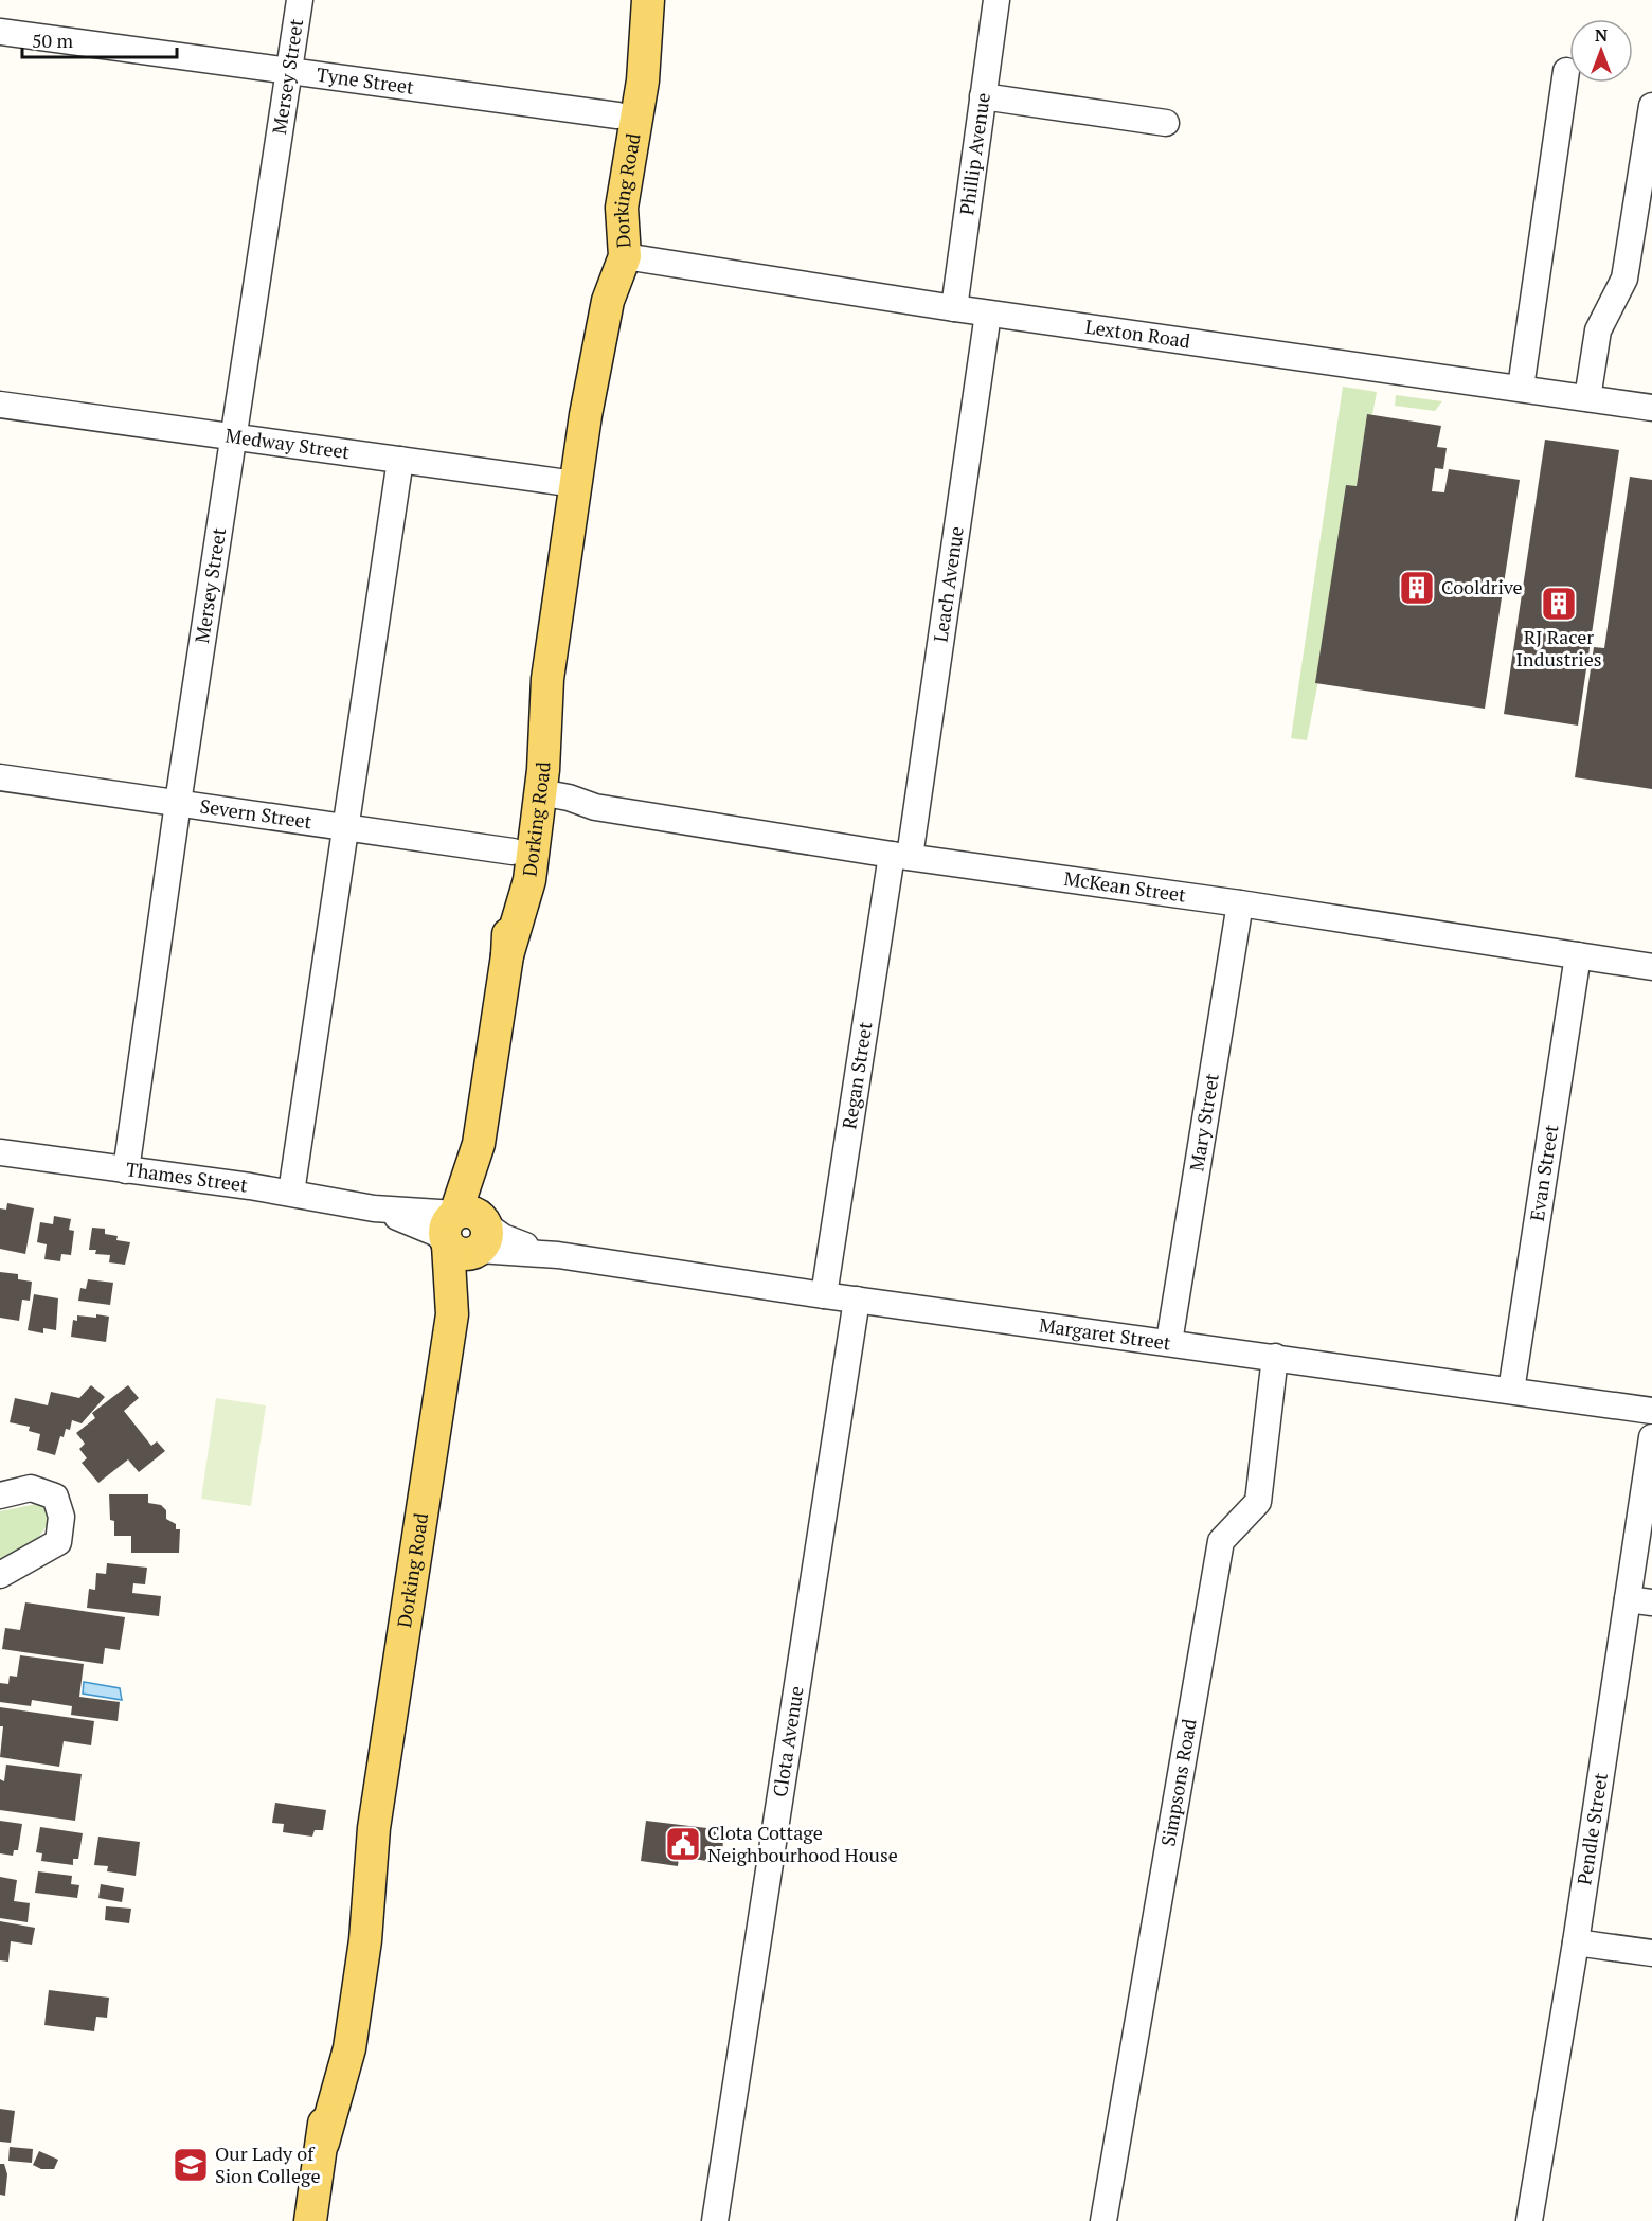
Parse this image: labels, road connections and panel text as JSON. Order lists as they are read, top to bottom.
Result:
{
  "streets": {
    "main road": ["Dorking Road"],
    "street": [
      "Mersey Street",
      "Tyne Street",
      "Phillip Avenue",
      "Lexton Road",
      "Medway Street",
      "Leach Avenue",
      "Severn Street",
      "McKean Street",
      "Regan Street",
      "Mary Street",
      "Evan Street",
      "Thames Street",
      "Margaret Street",
      "Clota Avenue",
      "Simpsons Road",
      "Pendle Street"
    ]
  },
  "crossings": [
    ["Mersey Street", "Tyne Street"],
    ["Mersey Street", "Medway Street"],
    ["Mersey Street", "Severn Street"],
    ["Mersey Street", "Thames Street"],
    ["Tyne Street", "Dorking Road"],
    ["Phillip Avenue", "Lexton Road"],
    ["Dorking Road", "Lexton Road"],
    ["Dorking Road", "Medway Street"],
    ["Dorking Road", "Severn Street"],
    ["Dorking Road", "McKean Street"],
    ["Dorking Road", "Thames Street"],
    ["Dorking Road", "Margaret Street"],
    ["Lexton Road", "Leach Avenue"],
    ["Leach Avenue", "McKean Street"],
    ["Leach Avenue", "Regan Street"],
    ["McKean Street", "Regan Street"],
    ["McKean Street", "Mary Street"],
    ["McKean Street", "Evan Street"],
    ["Regan Street", "Margaret Street"],
    ["Mary Street", "Margaret Street"],
    ["Evan Street", "Margaret Street"],
    ["Thames Street", "Margaret Street"],
    ["Margaret Street", "Clota Avenue"],
    ["Margaret Street", "Simpsons Road"]
  ],
  "places": {
    "building": ["Cooldrive", "RJ Racer Industries"],
    "public building": ["Clota Cottage Neighbourhood House"],
    "school or university": ["Our Lady of Sion College"]
  },
  "scale_bar": "50 m",
  "north": "top"
}
